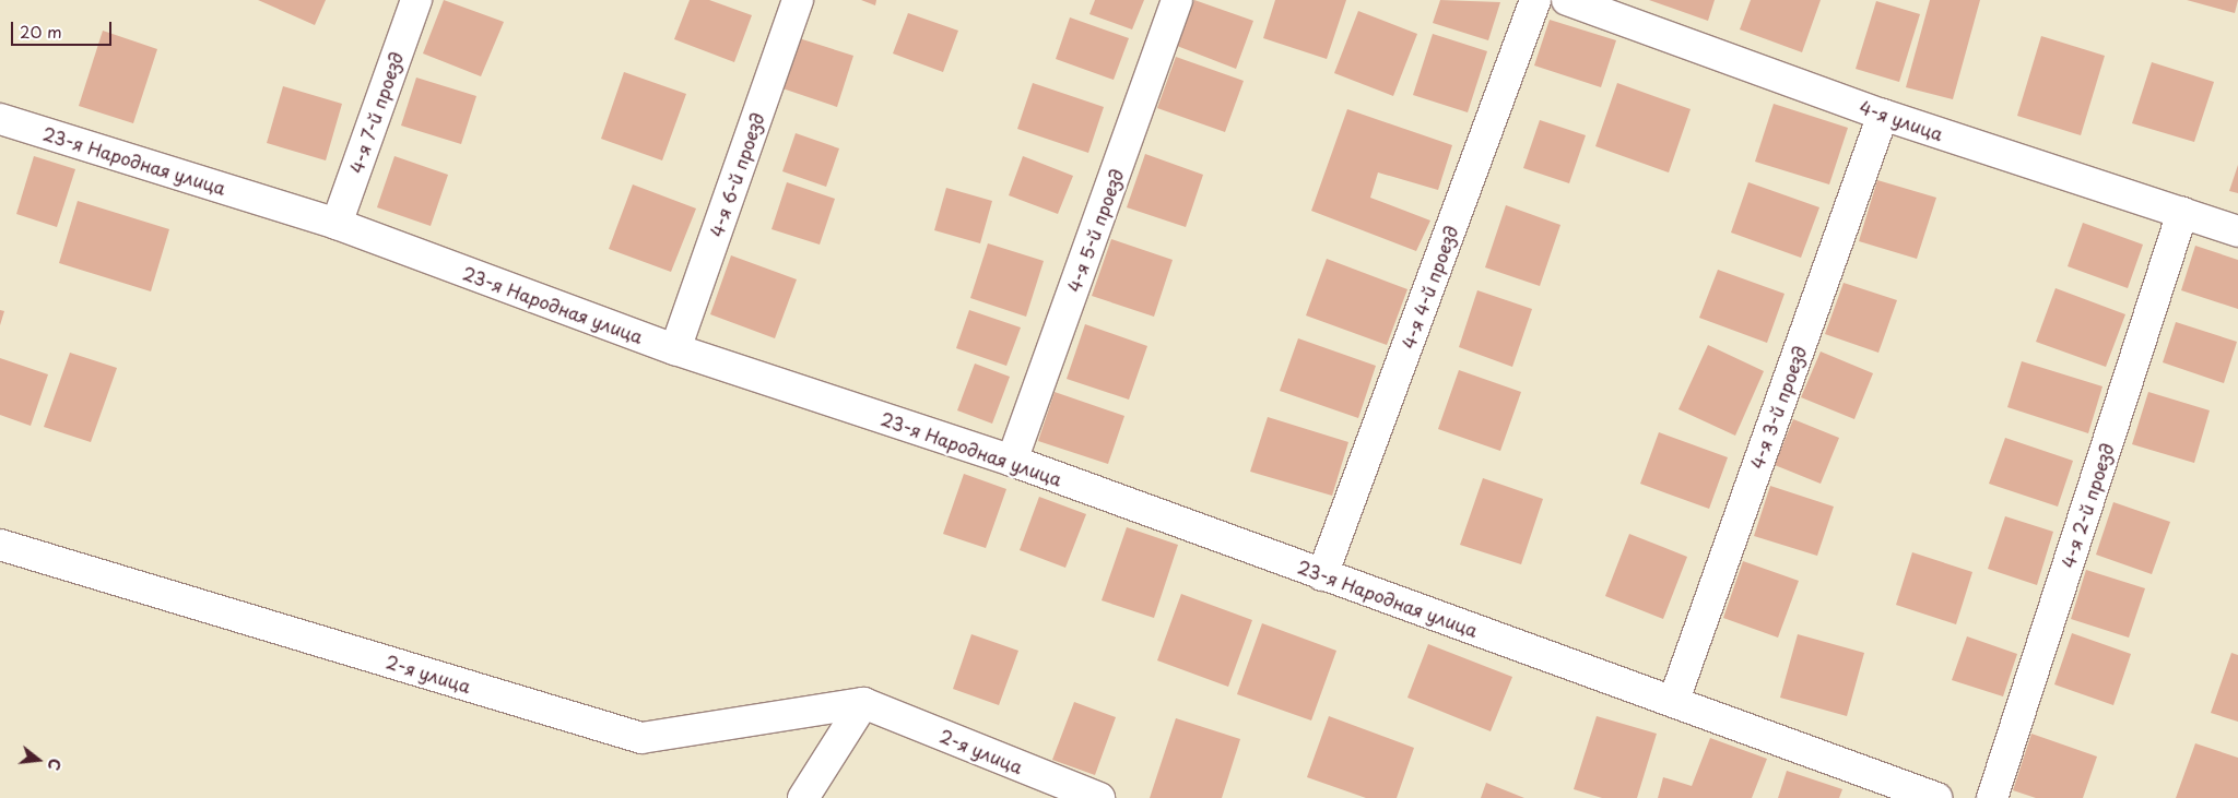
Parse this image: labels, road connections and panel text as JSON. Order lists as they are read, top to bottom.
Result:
{
  "streets": {
    "street": [
      "4-я 7-й проезд",
      "4-я улица",
      "23-я Народная улица",
      "4-я 6-й проезд",
      "4-я 5-й проезд",
      "4-я 4-й проезд",
      "4-я 3-й проезд",
      "4-я 2-й проезд",
      "2-я улица"
    ]
  },
  "crossings": [
    ["4-я 7-й проезд", "23-я Народная улица"],
    ["4-я улица", "4-я 3-й проезд"],
    ["4-я улица", "4-я 2-й проезд"],
    ["23-я Народная улица", "4-я 6-й проезд"],
    ["23-я Народная улица", "4-я 5-й проезд"],
    ["23-я Народная улица", "4-я 4-й проезд"],
    ["23-я Народная улица", "4-я 3-й проезд"]
  ],
  "scale_bar": "20 m",
  "north": "right"
}
